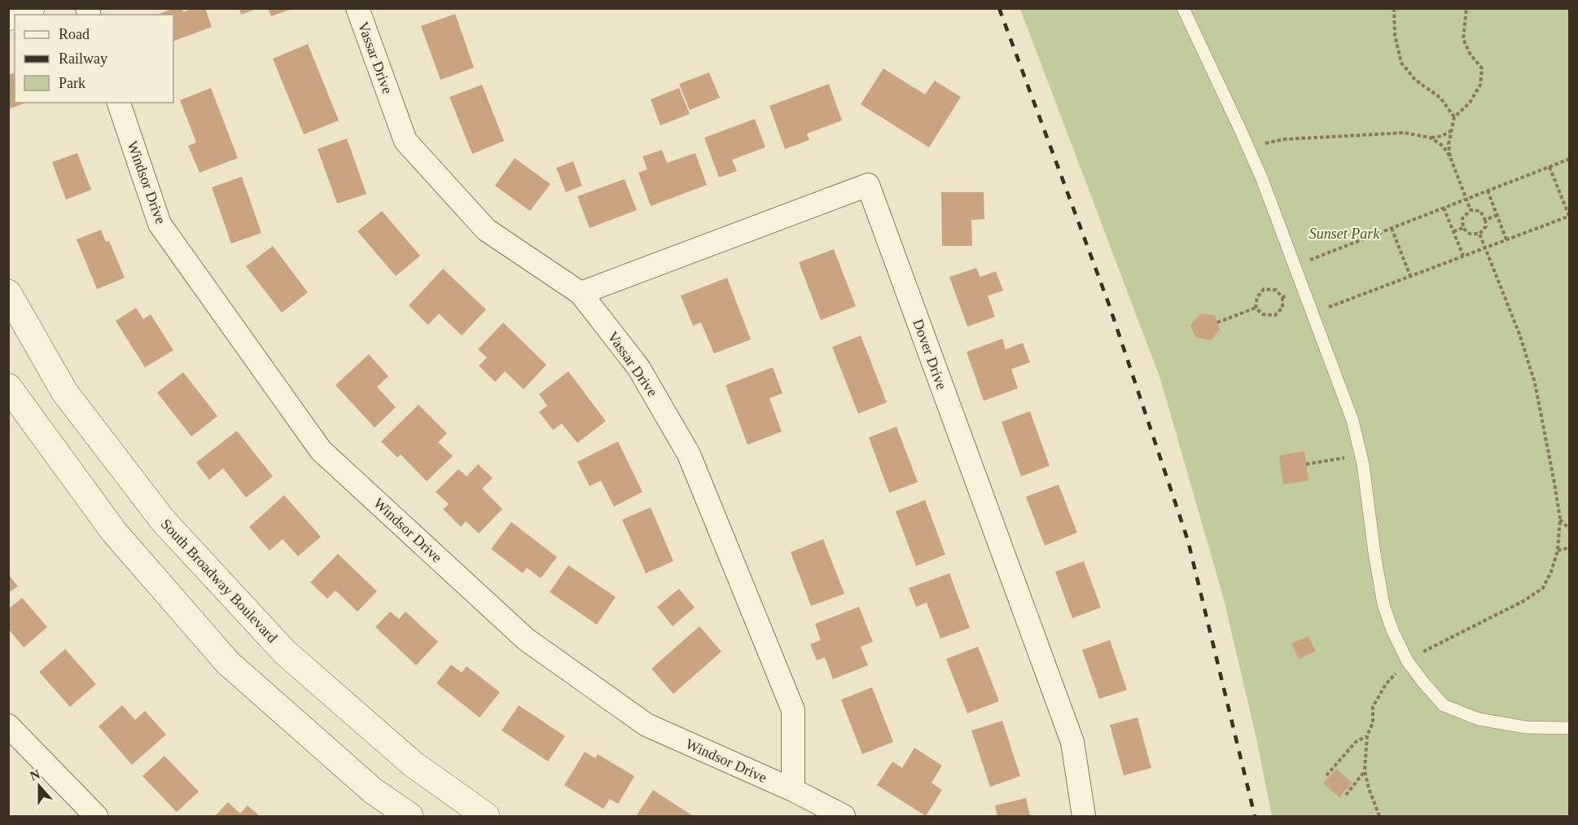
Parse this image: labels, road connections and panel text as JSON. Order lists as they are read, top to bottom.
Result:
{
  "streets": {
    "main road": ["South Broadway Boulevard"],
    "street": ["Vassar Drive", "Windsor Drive", "Dover Drive"]
  },
  "crossings": [
    ["Vassar Drive", "Windsor Drive"],
    ["Vassar Drive", "Dover Drive"]
  ],
  "parks": ["Sunset Park"],
  "legend": ["Road", "Railway", "Park"],
  "north": "top"
}
